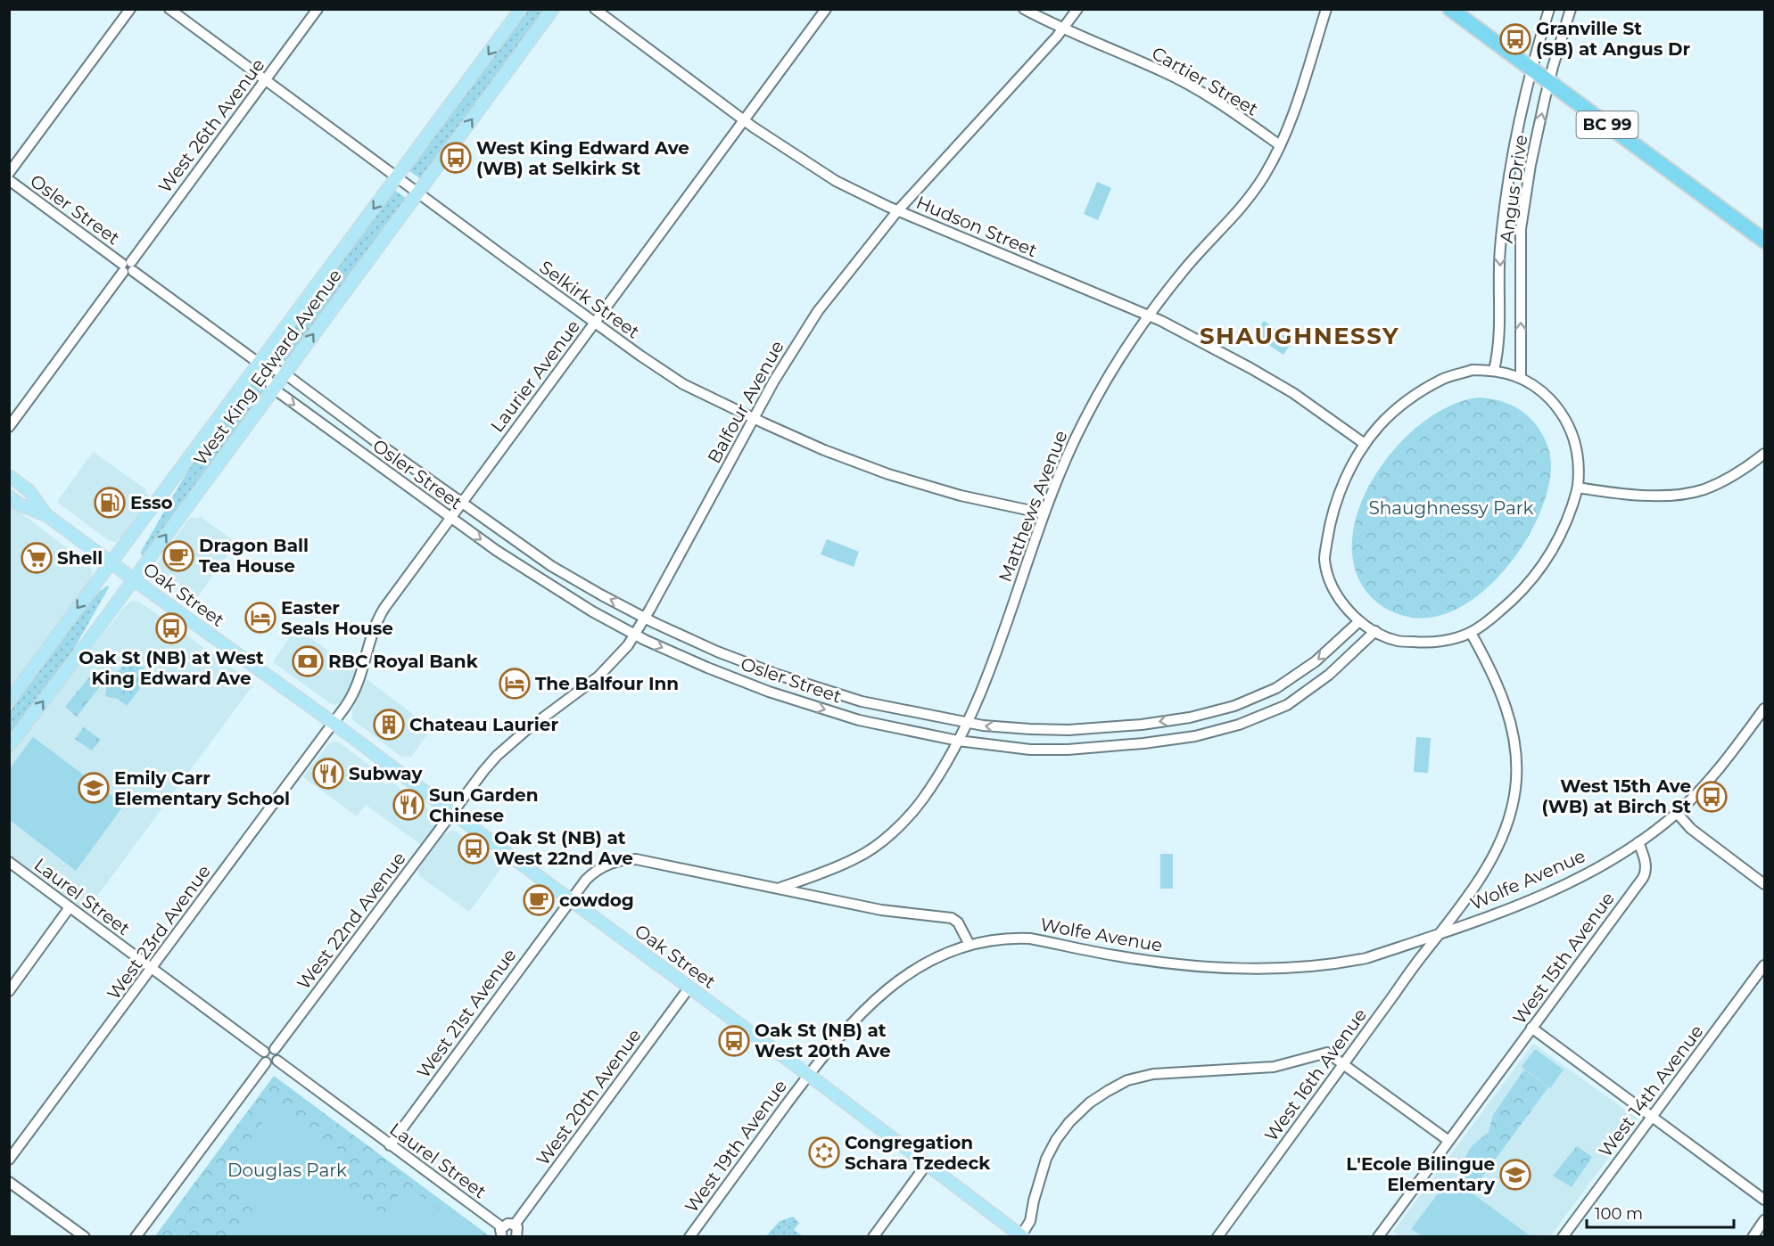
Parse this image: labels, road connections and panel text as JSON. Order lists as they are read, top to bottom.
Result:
{
  "streets": {
    "highway": ["BC 99"],
    "main road": ["West King Edward Avenue", "Oak Street"],
    "street": [
      "Cartier Street",
      "West 26th Avenue",
      "Angus Drive",
      "Osler Street",
      "Hudson Street",
      "Selkirk Street",
      "Laurier Avenue",
      "Balfour Avenue",
      "Matthews Avenue",
      "Wolfe Avenue",
      "Laurel Street",
      "West 22nd Avenue",
      "West 23rd Avenue",
      "West 15th Avenue",
      "West 21st Avenue",
      "West 16th Avenue",
      "West 14th Avenue",
      "West 20th Avenue",
      "West 19th Avenue"
    ]
  },
  "crossings": [
    ["Cartier Street", "Balfour Avenue"],
    ["Cartier Street", "Matthews Avenue"],
    ["BC 99", "Angus Drive"],
    ["West 26th Avenue", "Osler Street"],
    ["West 26th Avenue", "Selkirk Street"],
    ["Osler Street", "West King Edward Avenue"],
    ["Osler Street", "Laurier Avenue"],
    ["Osler Street", "Balfour Avenue"],
    ["Osler Street", "Matthews Avenue"],
    ["Hudson Street", "Laurier Avenue"],
    ["Hudson Street", "Balfour Avenue"],
    ["Hudson Street", "Matthews Avenue"],
    ["Selkirk Street", "West King Edward Avenue"],
    ["Selkirk Street", "Laurier Avenue"],
    ["Selkirk Street", "Balfour Avenue"],
    ["Selkirk Street", "Matthews Avenue"],
    ["West King Edward Avenue", "Oak Street"],
    ["Laurier Avenue", "Oak Street"],
    ["Laurier Avenue", "West 23rd Avenue"],
    ["Balfour Avenue", "Oak Street"],
    ["Balfour Avenue", "West 22nd Avenue"],
    ["Oak Street", "Wolfe Avenue"],
    ["Oak Street", "West 22nd Avenue"],
    ["Oak Street", "West 23rd Avenue"],
    ["Oak Street", "West 21st Avenue"],
    ["Oak Street", "West 20th Avenue"],
    ["Oak Street", "West 19th Avenue"],
    ["Wolfe Avenue", "West 15th Avenue"],
    ["Wolfe Avenue", "West 16th Avenue"],
    ["Wolfe Avenue", "West 19th Avenue"],
    ["Laurel Street", "West 22nd Avenue"],
    ["Laurel Street", "West 23rd Avenue"],
    ["Laurel Street", "West 21st Avenue"]
  ],
  "districts": ["SHAUGHNESSY"],
  "parks": ["Shaughnessy Park", "Douglas Park"],
  "places": {
    "bus stop": [
      "Granville St (SB) at Angus Dr",
      "West King Edward Ave (WB) at Selkirk St",
      "Oak St (NB) at West King Edward Ave",
      "West 15th Ave (WB) at Birch St",
      "Oak St (NB) at West 22nd Ave",
      "Oak St (NB) at West 20th Ave"
    ],
    "fuel station": ["Esso"],
    "cafe": ["Dragon Ball Tea House", "cowdog"],
    "supermarket": ["Shell"],
    "hotel": ["Easter Seals House", "The Balfour Inn"],
    "bank": ["RBC Royal Bank"],
    "building": ["Chateau Laurier"],
    "restaurant": ["Subway", "Sun Garden Chinese"],
    "school or university": ["Emily Carr Elementary School", "L'Ecole Bilingue Elementary"],
    "synagogue": ["Congregation Schara Tzedeck"]
  },
  "scale_bar": "100 m"
}
